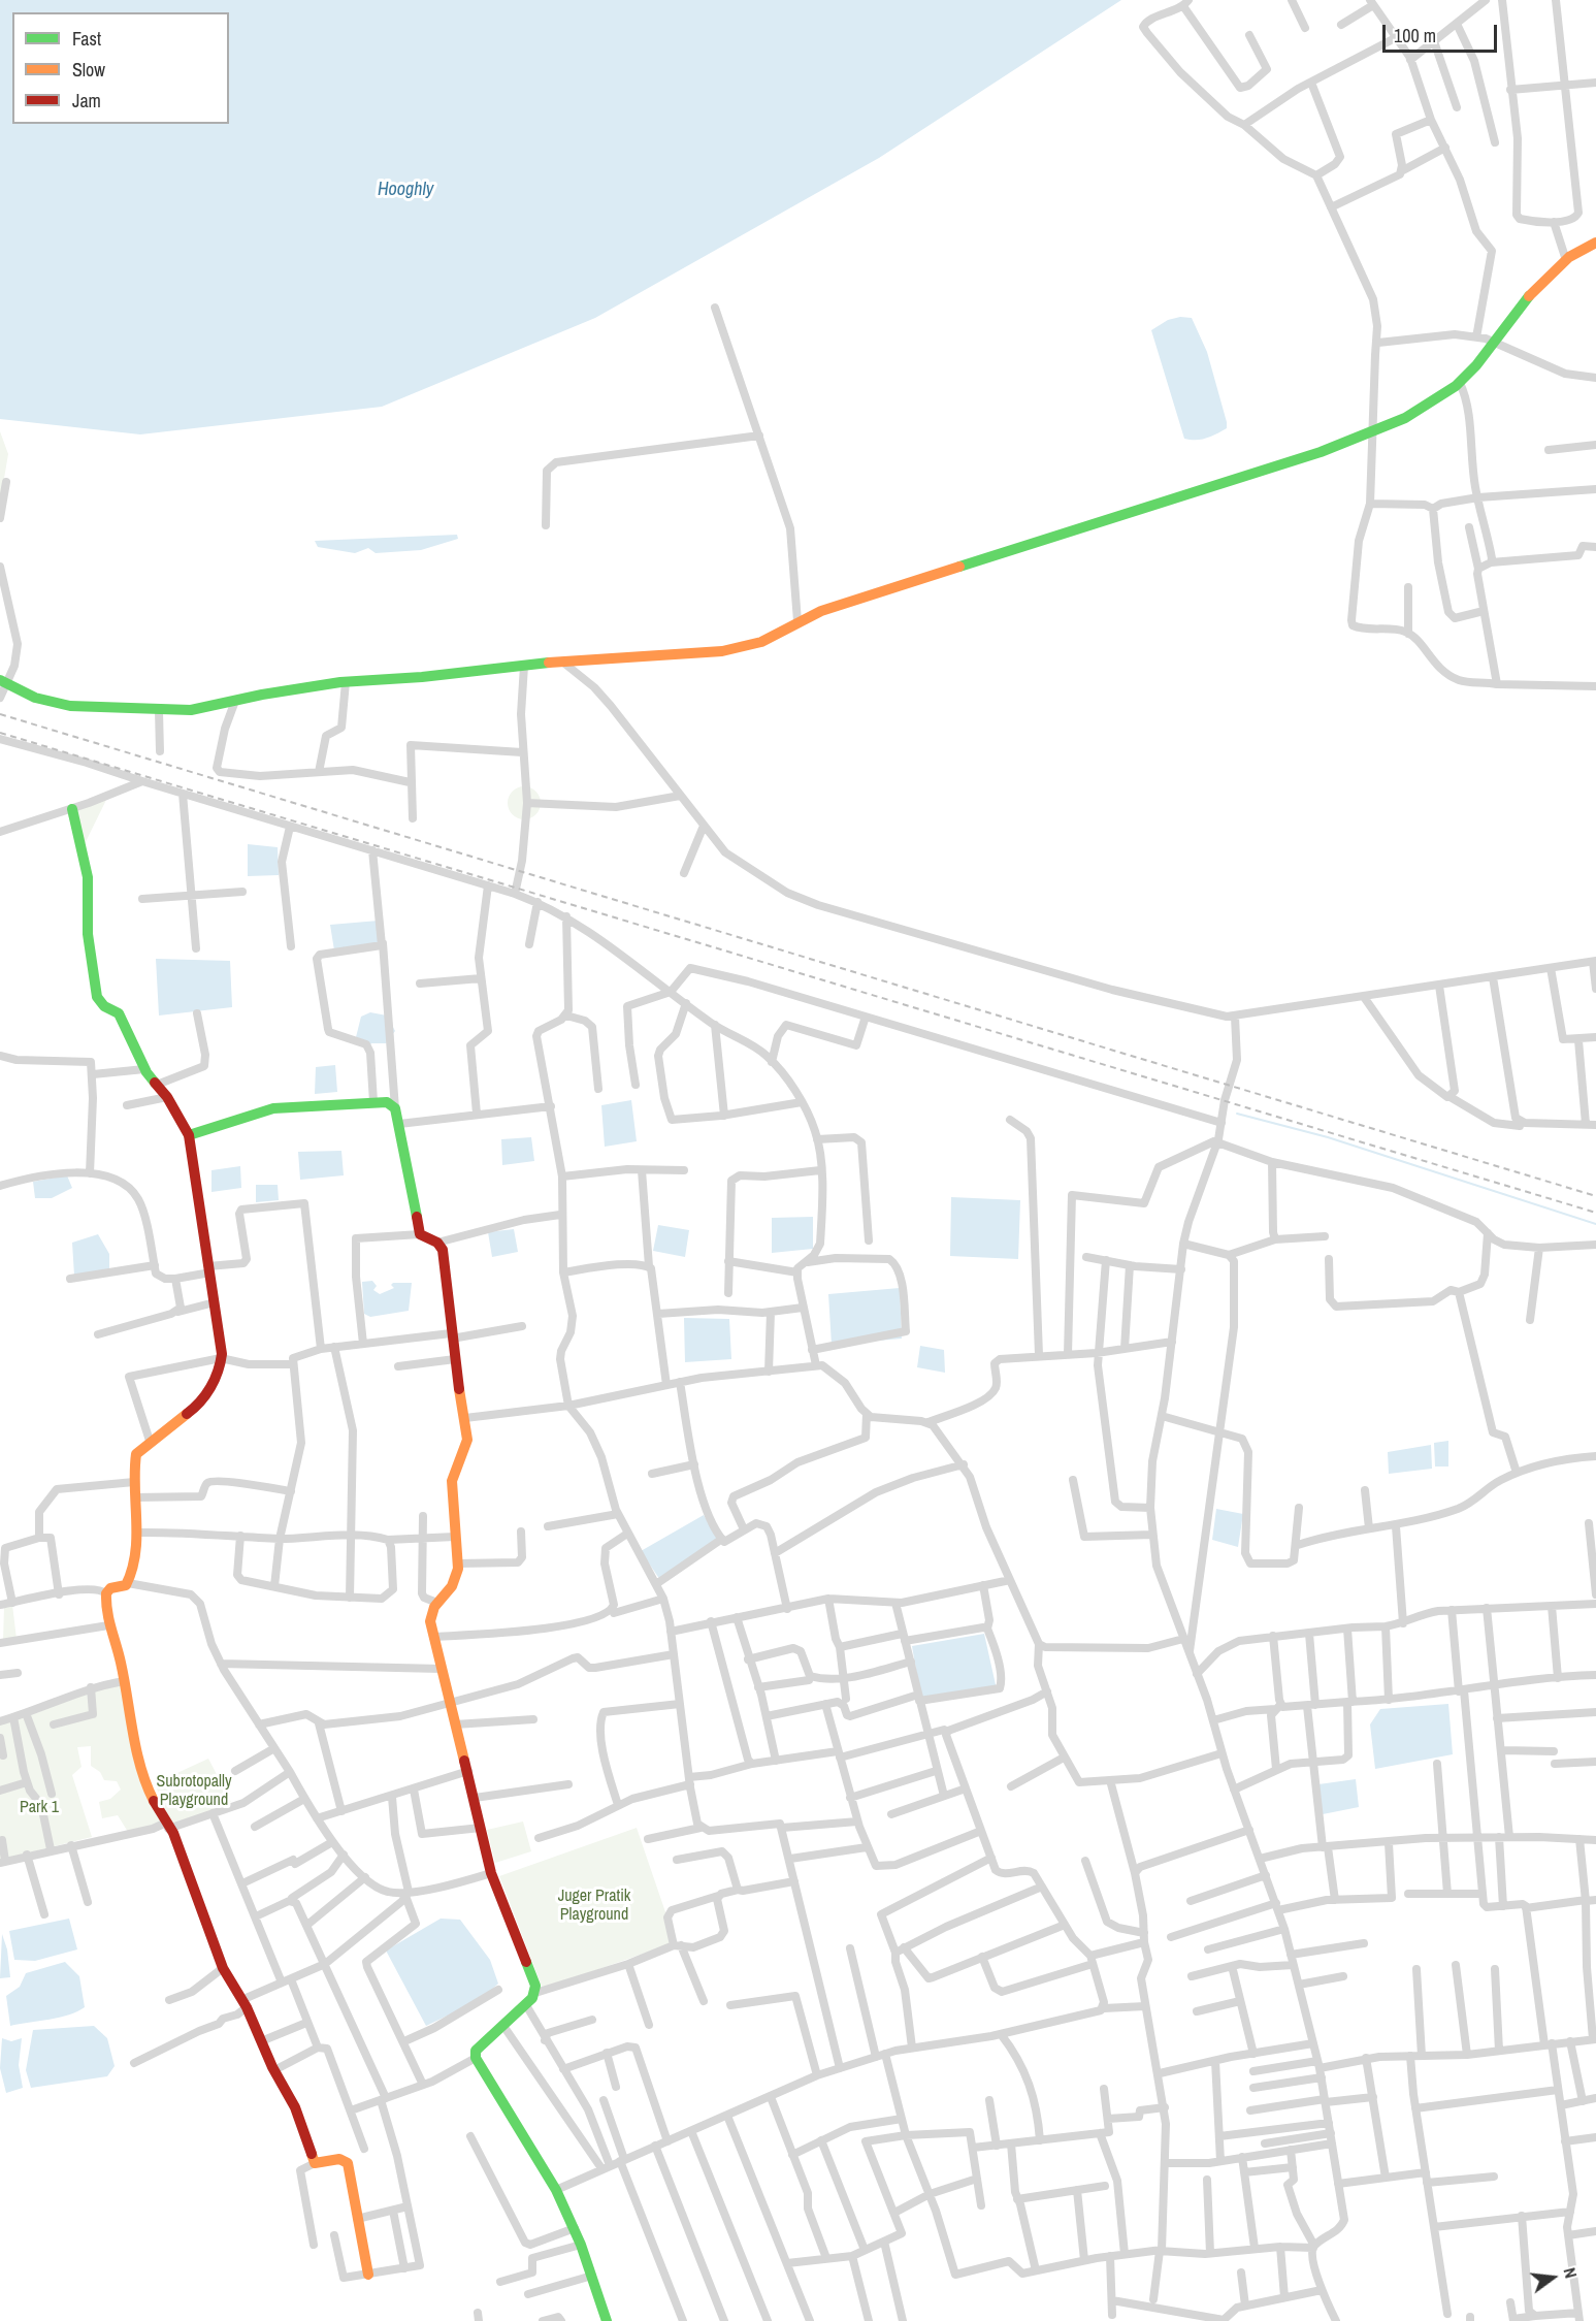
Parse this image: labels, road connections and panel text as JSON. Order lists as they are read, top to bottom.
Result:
{
  "water": ["Hooghly"],
  "parks": ["Subrotopally Playground", "Park 1", "Juger Pratik Playground"],
  "legend": ["Fast", "Slow", "Jam"],
  "scale_bar": "100 m",
  "north": "right"
}
